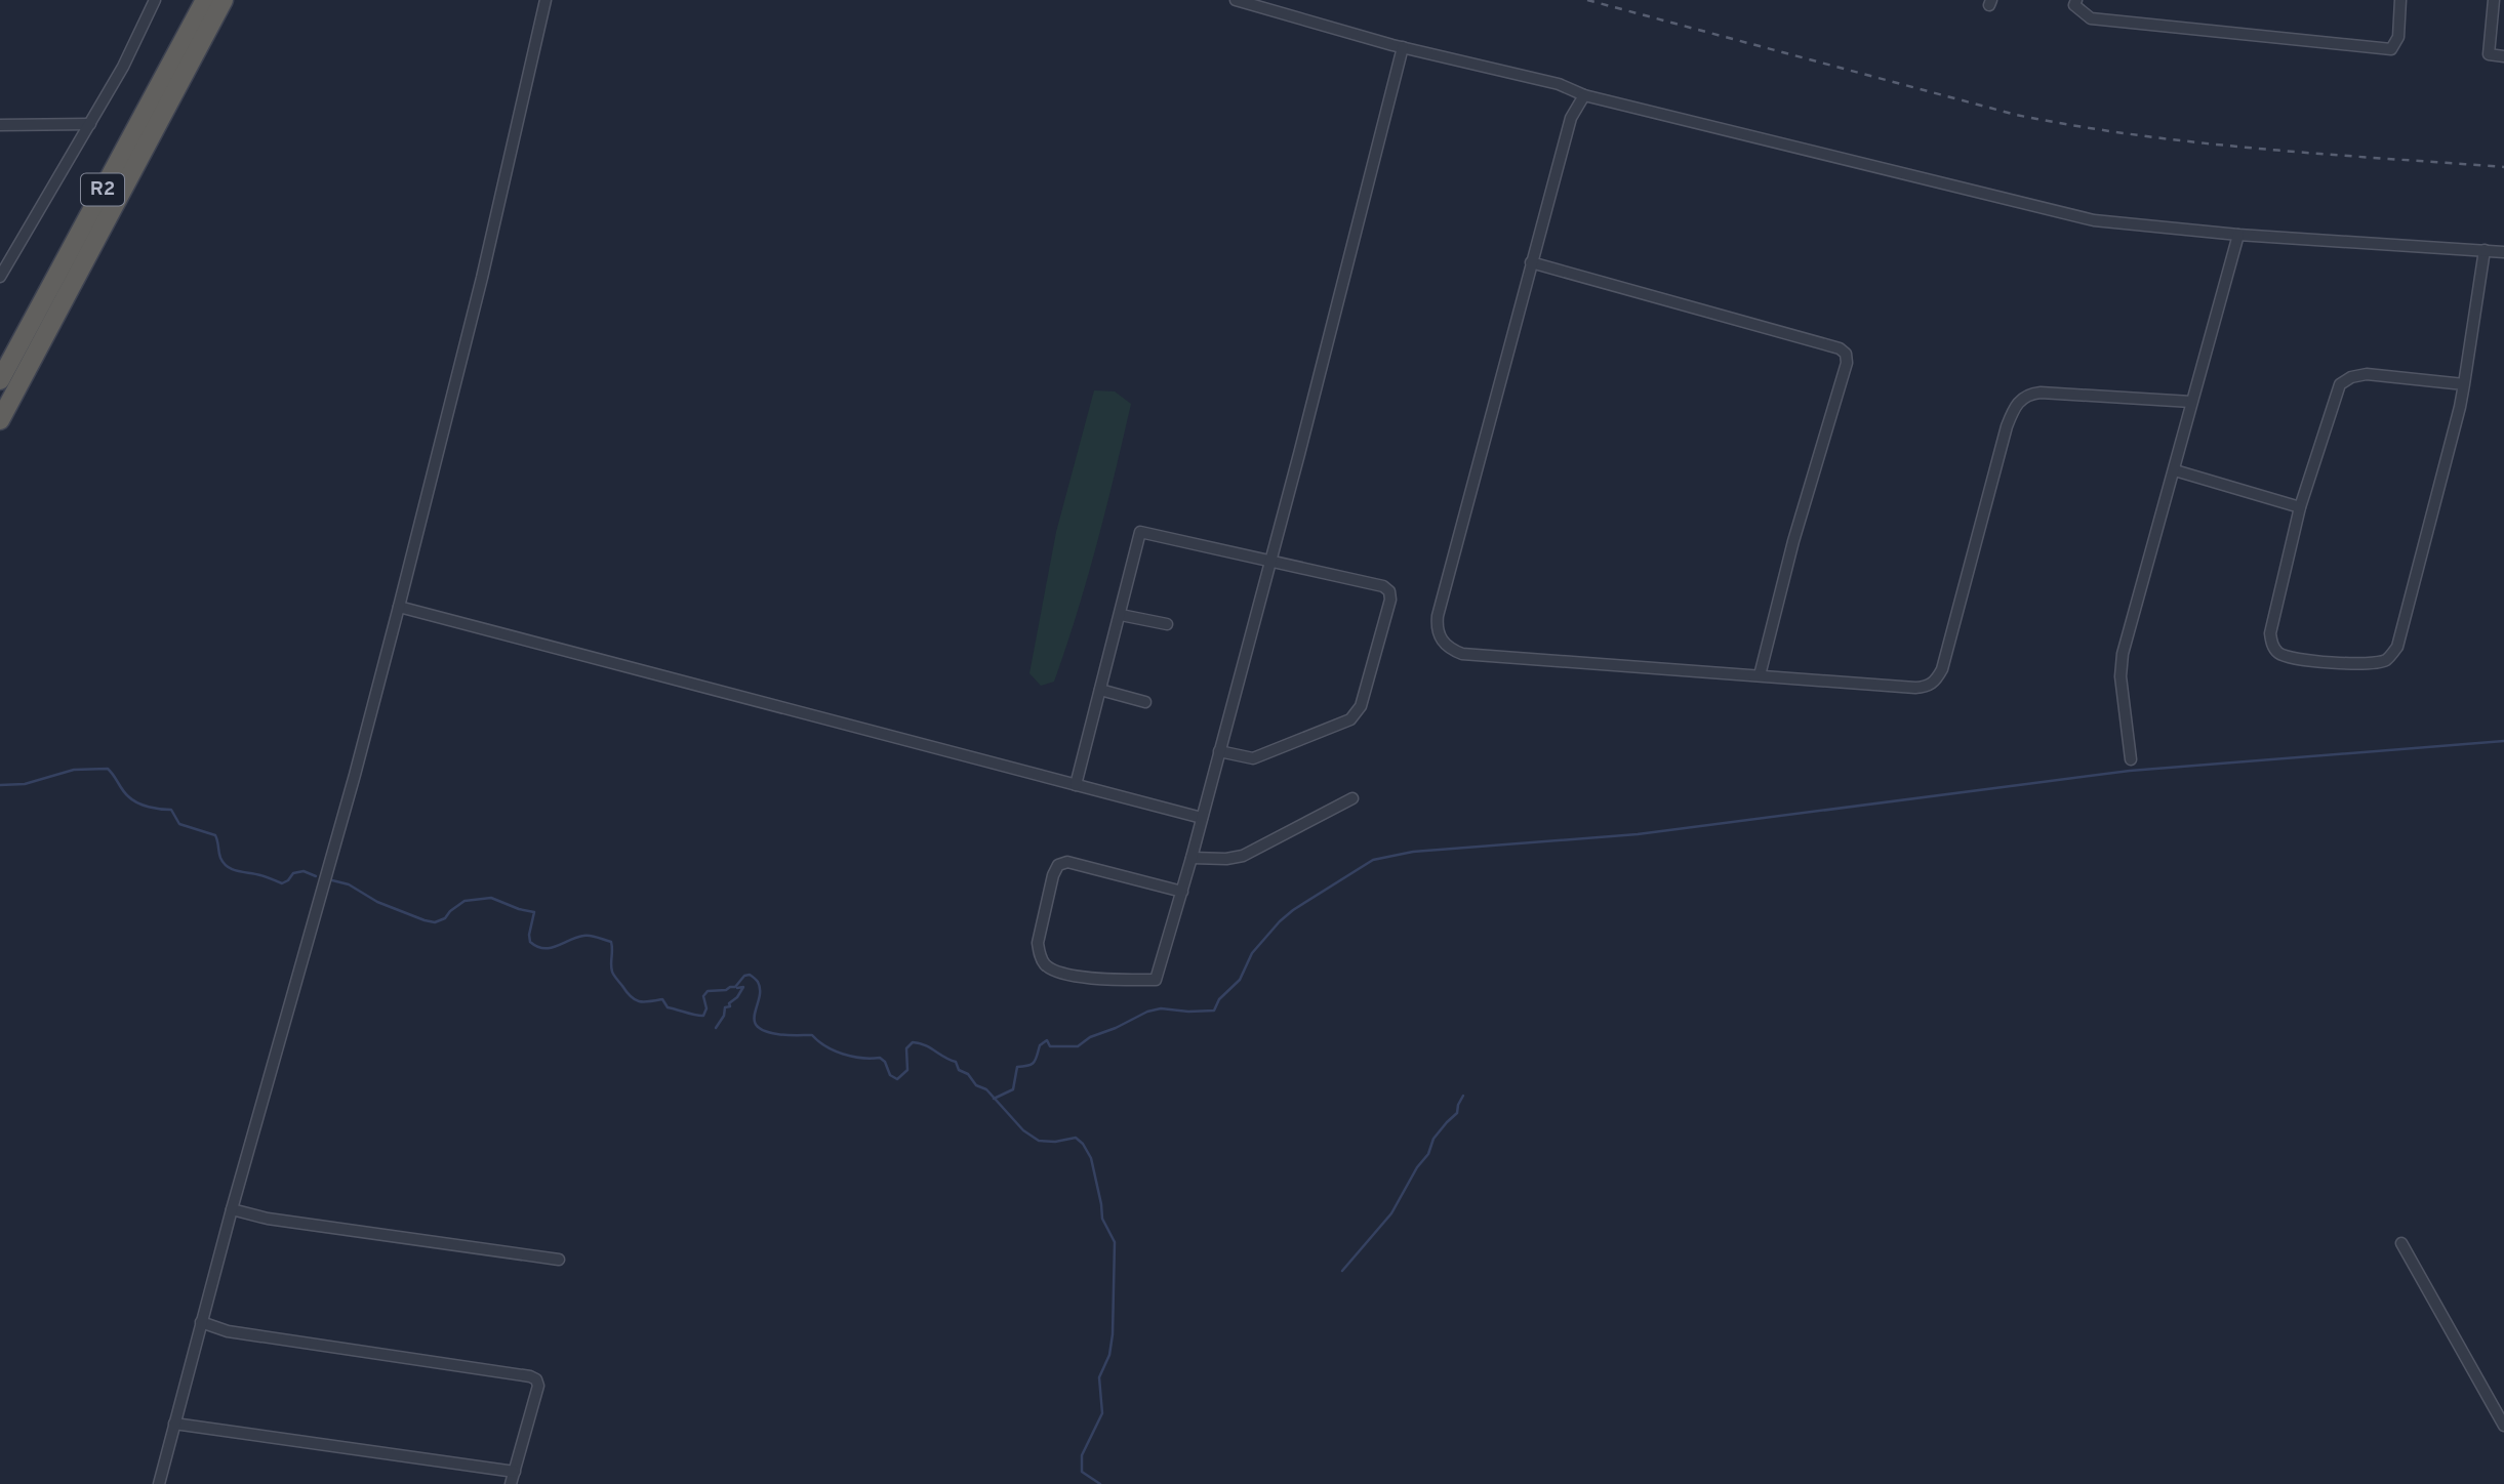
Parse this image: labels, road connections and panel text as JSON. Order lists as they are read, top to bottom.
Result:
{
  "streets": {
    "highway": ["R2"]
  }
}
